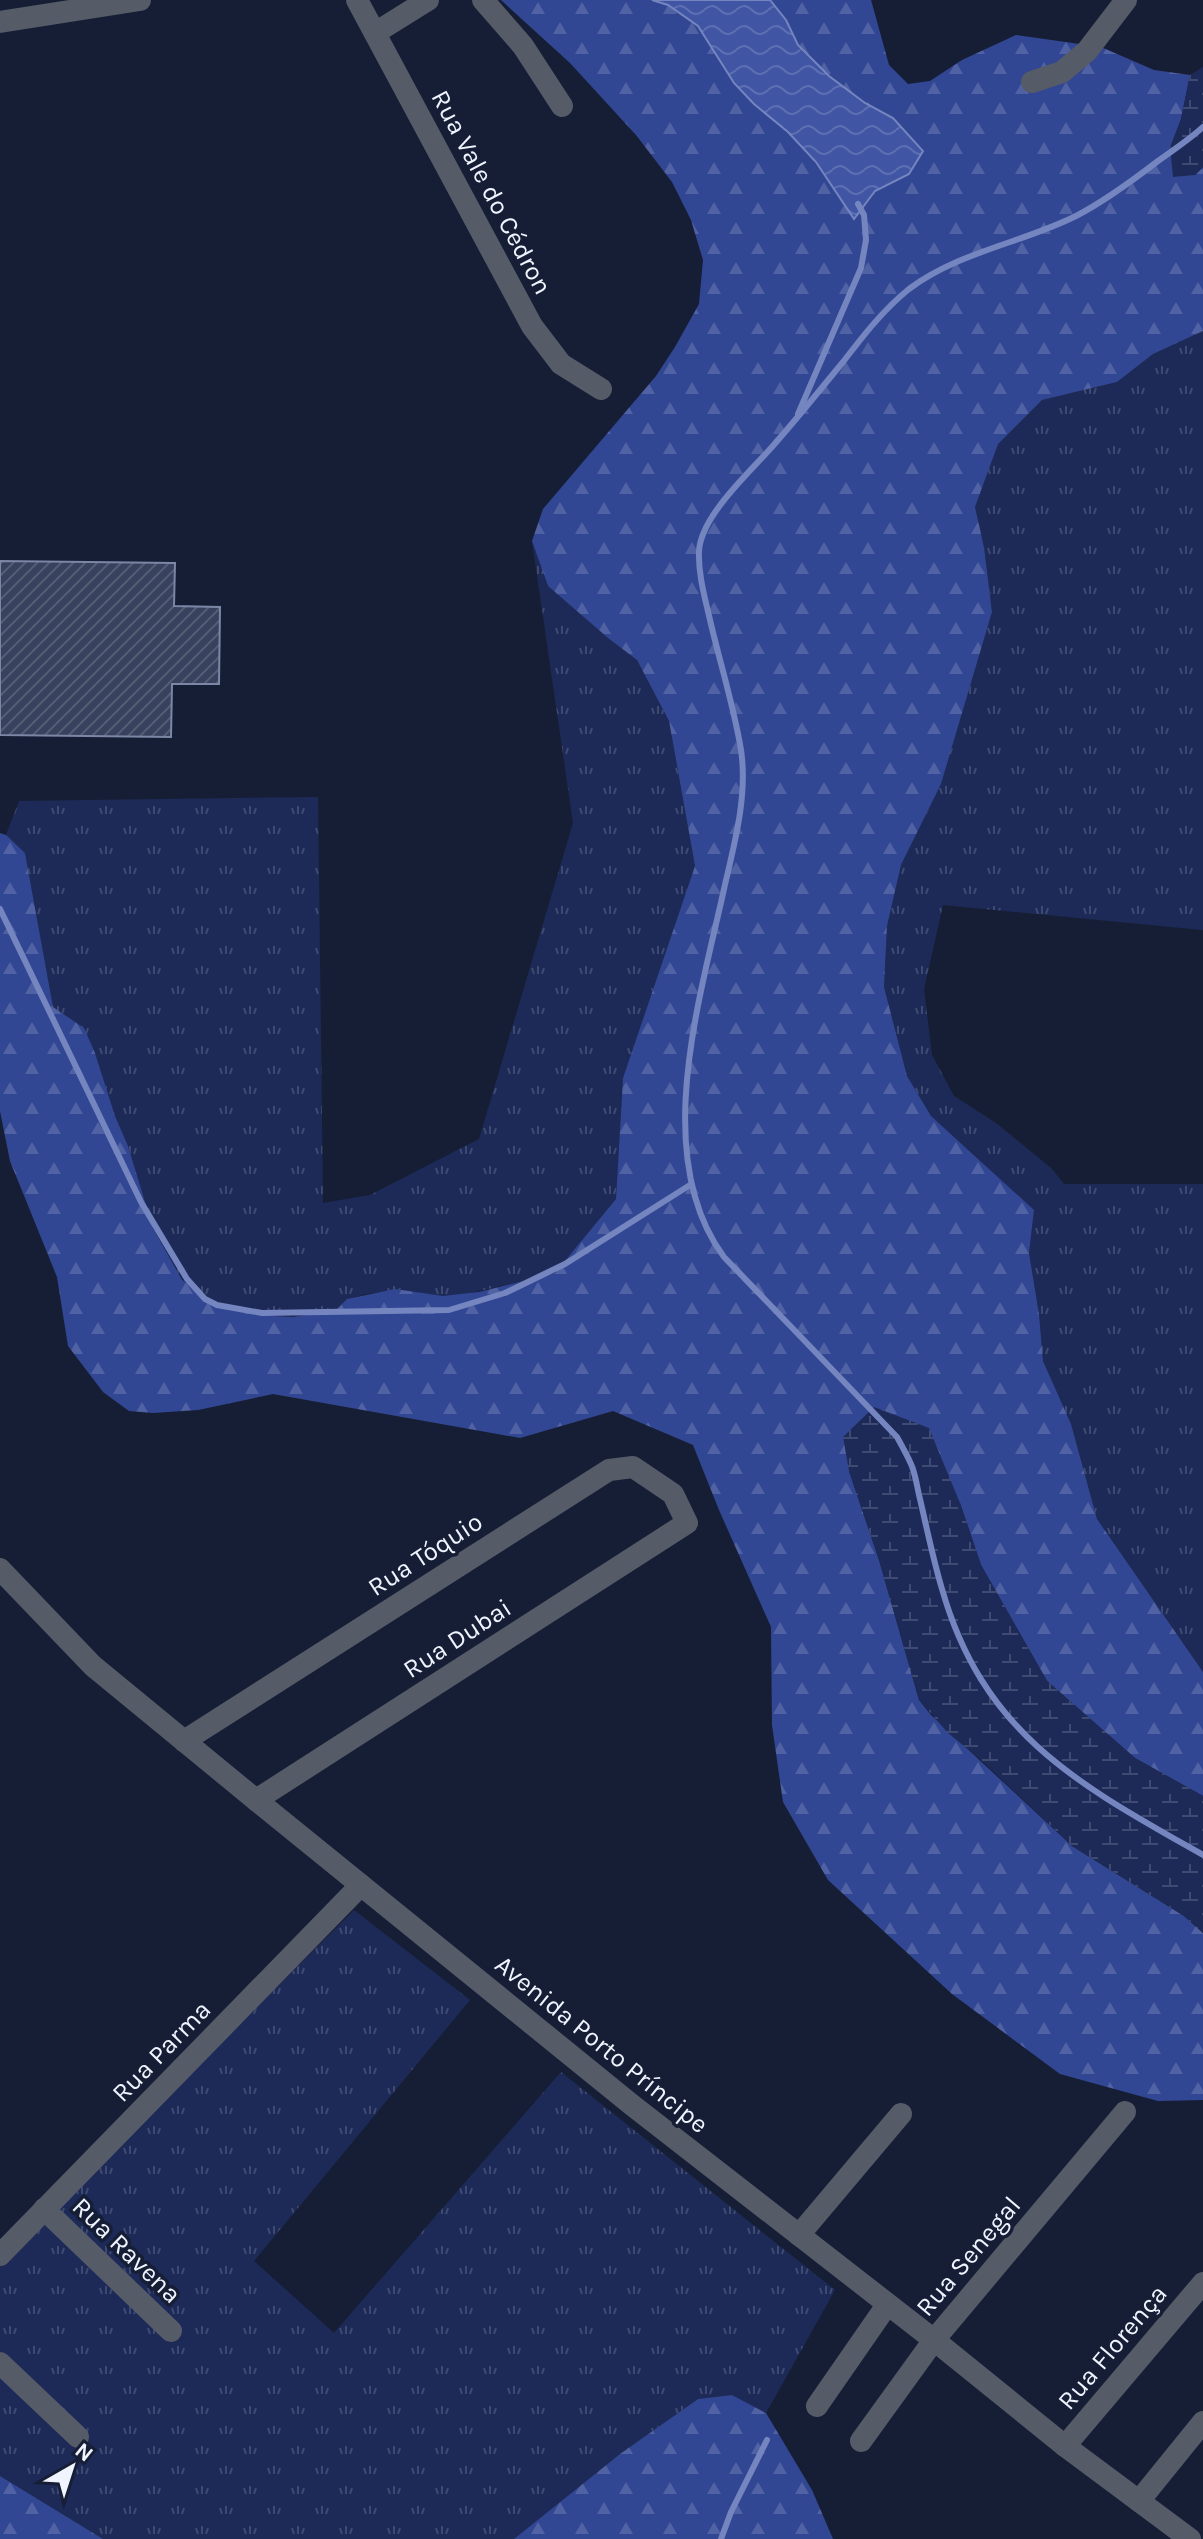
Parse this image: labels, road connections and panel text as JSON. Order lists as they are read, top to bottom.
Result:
{
  "streets": {
    "street": [
      "Rua Vale do Cédron",
      "Rua Tóquio",
      "Rua Dubai",
      "Avenida Porto Príncipe",
      "Rua Parma",
      "Rua Ravena",
      "Rua Senegal",
      "Rua Florença"
    ]
  },
  "crossings": [
    ["Rua Tóquio", "Rua Dubai"],
    ["Rua Tóquio", "Avenida Porto Príncipe"],
    ["Rua Dubai", "Avenida Porto Príncipe"],
    ["Avenida Porto Príncipe", "Rua Parma"],
    ["Avenida Porto Príncipe", "Rua Senegal"],
    ["Avenida Porto Príncipe", "Rua Florença"],
    ["Rua Parma", "Rua Ravena"]
  ],
  "north": "top right"
}
